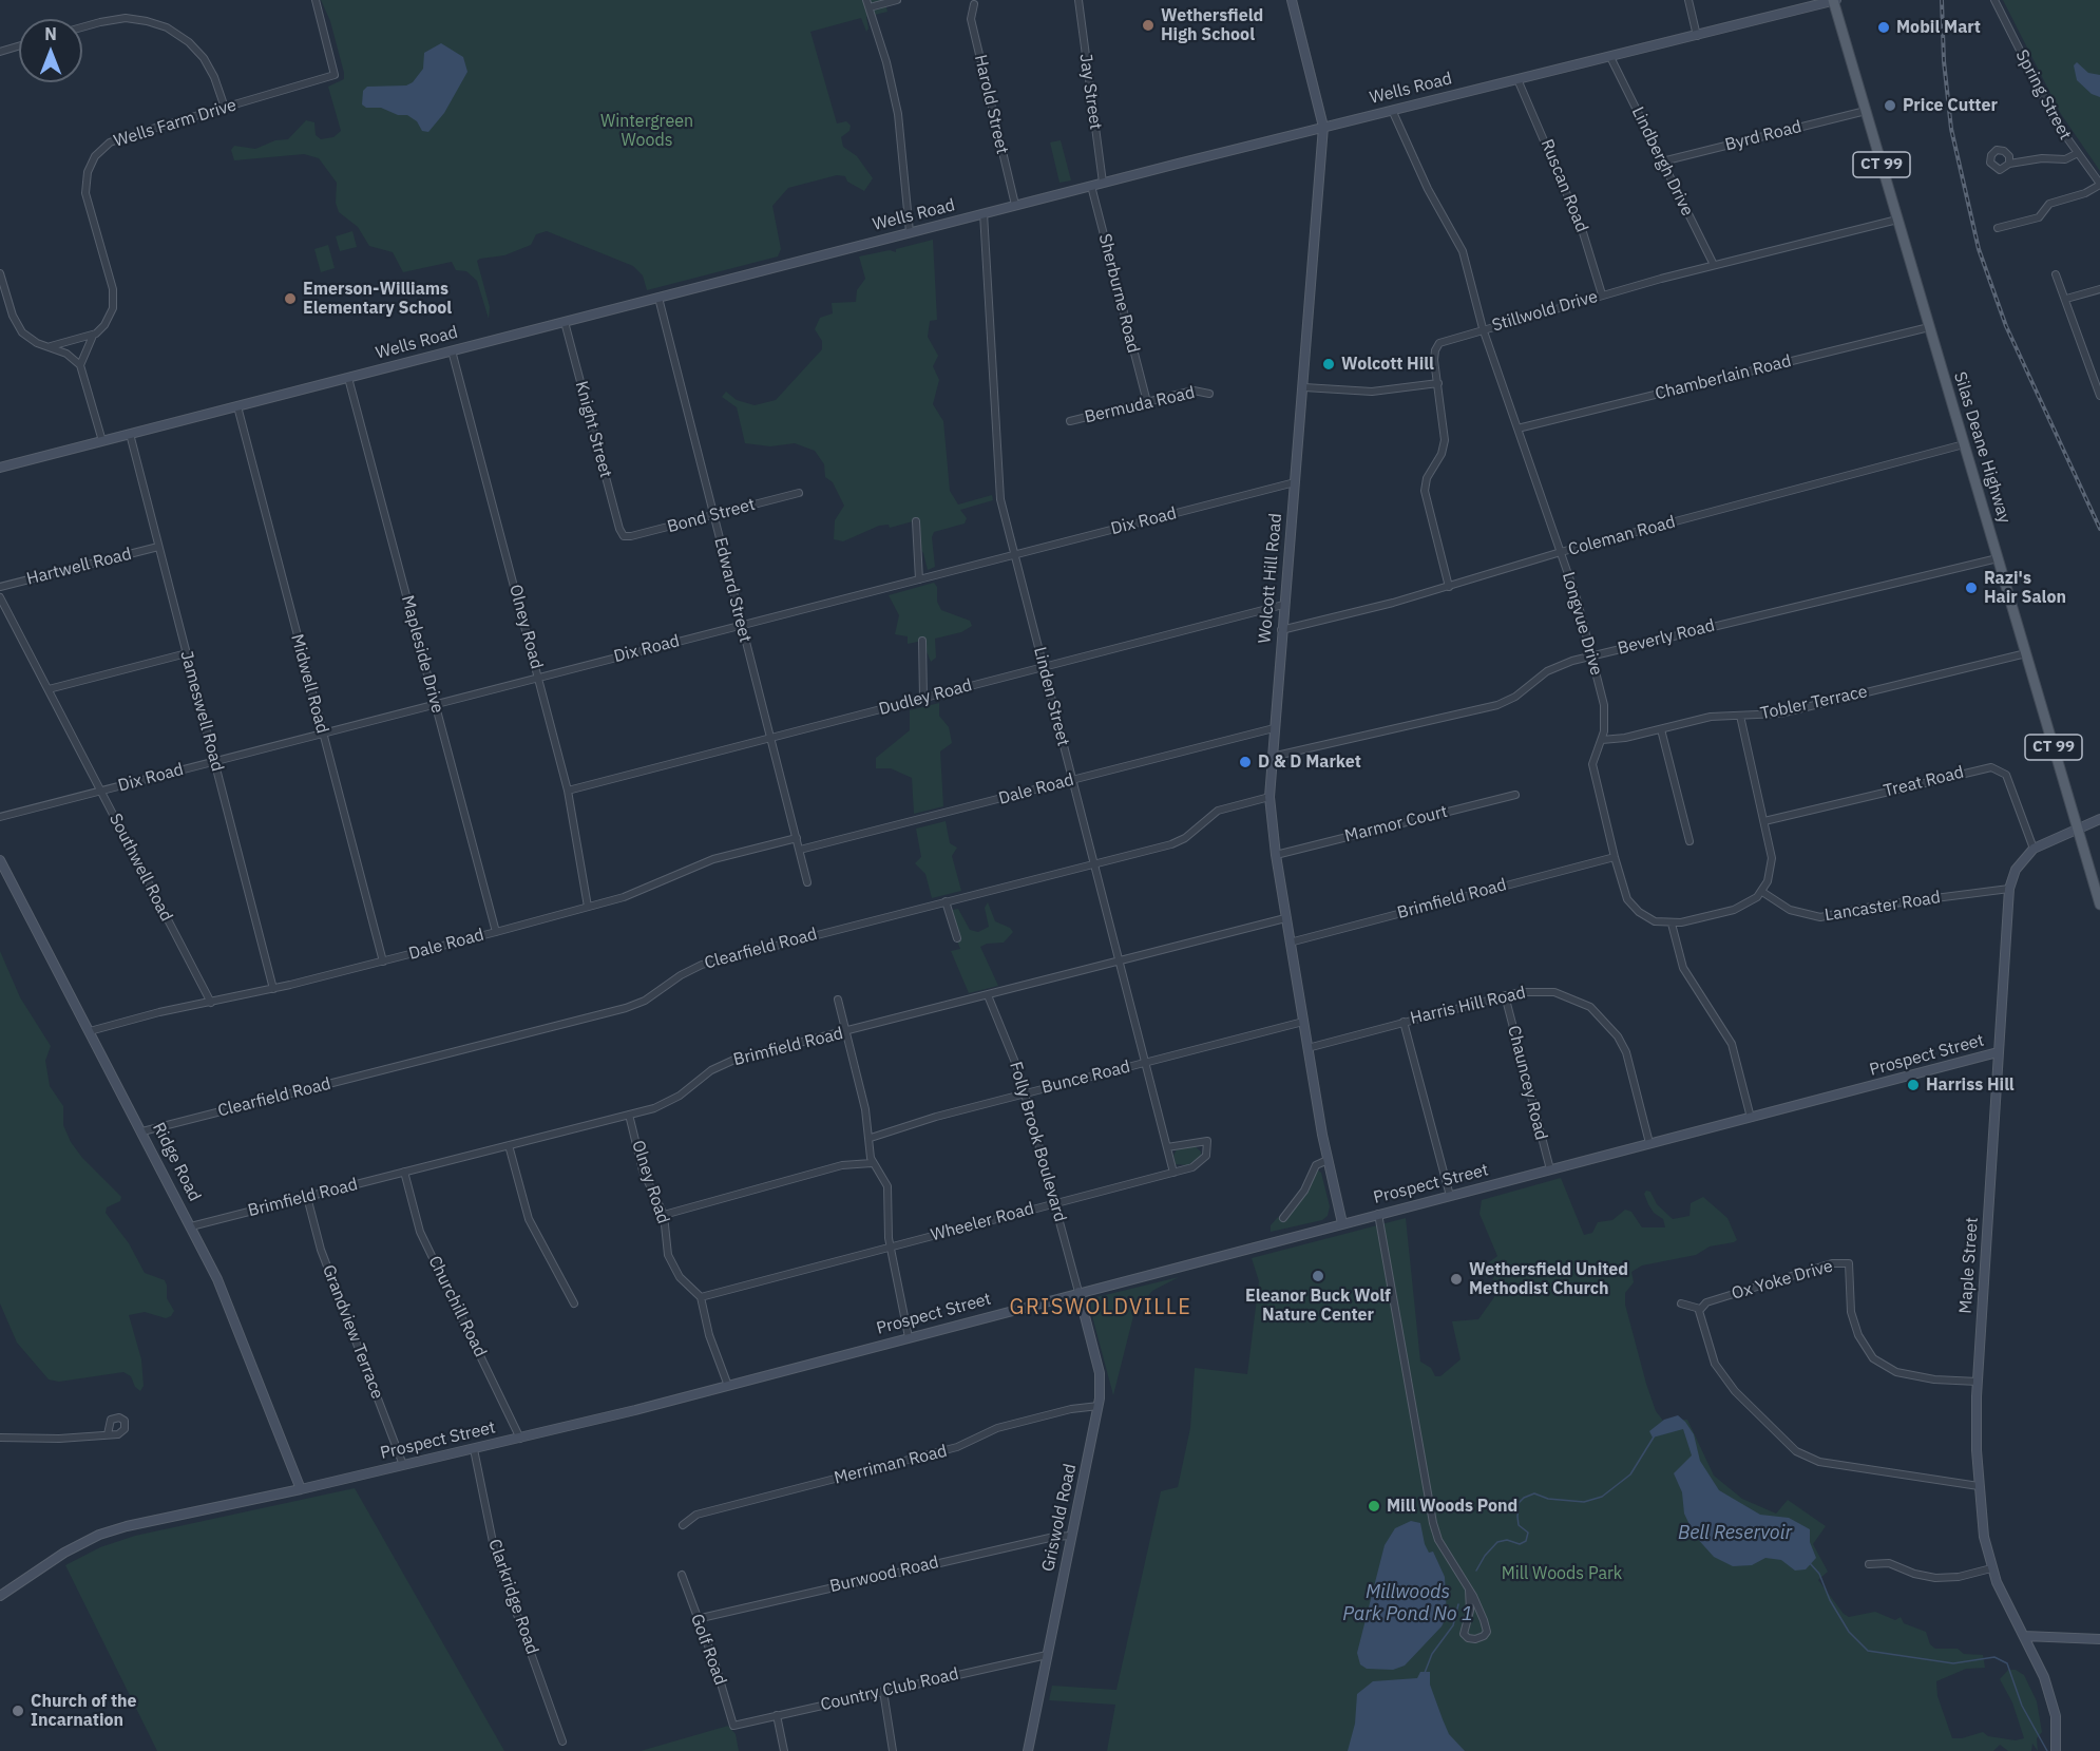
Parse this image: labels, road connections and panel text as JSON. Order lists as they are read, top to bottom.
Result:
{
  "streets": {
    "main road": [
      "Wells Road",
      "CT 99",
      "Silas Deane Highway",
      "Wolcott Hill Road",
      "Prospect Street",
      "Ridge Road",
      "Maple Street",
      "Griswold Road"
    ],
    "street": [
      "Jay Street",
      "Spring Street",
      "Harold Street",
      "Wells Farm Drive",
      "Byrd Road",
      "Lindbergh Drive",
      "Ruscan Road",
      "Sherburne Road",
      "Stillwold Drive",
      "Chamberlain Road",
      "Bermuda Road",
      "Knight Street",
      "Bond Street",
      "Dix Road",
      "Coleman Road",
      "Hartwell Road",
      "Edward Street",
      "Longvue Drive",
      "Olney Road",
      "Beverly Road",
      "Mapleside Drive",
      "Midwell Road",
      "Linden Street",
      "Dudley Road",
      "Tobler Terrace",
      "Jameswell Road",
      "Treat Road",
      "Dale Road",
      "Marmor Court",
      "Southwell Road",
      "Brimfield Road",
      "Lancaster Road",
      "Clearfield Road",
      "Harris Hill Road",
      "Bunce Road",
      "Chauncey Road",
      "Folly Brook Boulevard",
      "Wheeler Road",
      "Ox Yoke Drive",
      "Churchill Road",
      "Grandview Terrace",
      "Merriman Road",
      "Burwood Road",
      "Clarkridge Road",
      "Golf Road",
      "Country Club Road"
    ]
  },
  "crossings": [
    ["Wells Road", "Jay Street"],
    ["Wells Road", "Harold Street"],
    ["Wells Road", "Lindbergh Drive"],
    ["Wells Road", "Ruscan Road"],
    ["Wells Road", "Sherburne Road"],
    ["Wells Road", "Knight Street"],
    ["Wells Road", "Silas Deane Highway"],
    ["Wells Road", "Wolcott Hill Road"],
    ["Wells Road", "Edward Street"],
    ["Wells Road", "Longvue Drive"],
    ["Wells Road", "Olney Road"],
    ["Wells Road", "Mapleside Drive"],
    ["Wells Road", "Midwell Road"],
    ["Wells Road", "Linden Street"],
    ["Wells Road", "Jameswell Road"],
    ["Byrd Road", "Lindbergh Drive"],
    ["Byrd Road", "Silas Deane Highway"],
    ["Lindbergh Drive", "Stillwold Drive"],
    ["Ruscan Road", "Stillwold Drive"],
    ["Sherburne Road", "Bermuda Road"],
    ["Stillwold Drive", "Silas Deane Highway"],
    ["Stillwold Drive", "Coleman Road"],
    ["Stillwold Drive", "Longvue Drive"],
    ["Chamberlain Road", "Silas Deane Highway"],
    ["Chamberlain Road", "Longvue Drive"],
    ["Knight Street", "Bond Street"],
    ["Silas Deane Highway", "Coleman Road"],
    ["Silas Deane Highway", "Beverly Road"],
    ["Silas Deane Highway", "Tobler Terrace"],
    ["Silas Deane Highway", "Maple Street"],
    ["Bond Street", "Edward Street"],
    ["Dix Road", "Wolcott Hill Road"],
    ["Dix Road", "Edward Street"],
    ["Dix Road", "Olney Road"],
    ["Dix Road", "Mapleside Drive"],
    ["Dix Road", "Midwell Road"],
    ["Dix Road", "Linden Street"],
    ["Dix Road", "Jameswell Road"],
    ["Dix Road", "Southwell Road"],
    ["Coleman Road", "Wolcott Hill Road"],
    ["Coleman Road", "Longvue Drive"],
    ["Hartwell Road", "Jameswell Road"],
    ["Wolcott Hill Road", "Beverly Road"],
    ["Wolcott Hill Road", "Dudley Road"],
    ["Wolcott Hill Road", "Dale Road"],
    ["Wolcott Hill Road", "Marmor Court"],
    ["Wolcott Hill Road", "Brimfield Road"],
    ["Wolcott Hill Road", "Clearfield Road"],
    ["Wolcott Hill Road", "Harris Hill Road"],
    ["Wolcott Hill Road", "Prospect Street"],
    ["Wolcott Hill Road", "Bunce Road"],
    ["Edward Street", "Dudley Road"],
    ["Edward Street", "Dale Road"],
    ["Longvue Drive", "Beverly Road"],
    ["Longvue Drive", "Tobler Terrace"],
    ["Longvue Drive", "Treat Road"],
    ["Longvue Drive", "Brimfield Road"],
    ["Longvue Drive", "Lancaster Road"],
    ["Olney Road", "Dudley Road"],
    ["Olney Road", "Dale Road"],
    ["Olney Road", "Brimfield Road"],
    ["Olney Road", "Wheeler Road"],
    ["Mapleside Drive", "Dale Road"],
    ["Midwell Road", "Dale Road"],
    ["Linden Street", "Dudley Road"],
    ["Linden Street", "Dale Road"],
    ["Linden Street", "Brimfield Road"],
    ["Linden Street", "Clearfield Road"],
    ["Linden Street", "Bunce Road"],
    ["Linden Street", "Wheeler Road"],
    ["Tobler Terrace", "Treat Road"],
    ["Tobler Terrace", "Brimfield Road"],
    ["Tobler Terrace", "Lancaster Road"],
    ["Jameswell Road", "Dale Road"],
    ["Treat Road", "Brimfield Road"],
    ["Treat Road", "Lancaster Road"],
    ["Treat Road", "Maple Street"],
    ["Dale Road", "Southwell Road"],
    ["Dale Road", "Ridge Road"],
    ["Brimfield Road", "Lancaster Road"],
    ["Brimfield Road", "Folly Brook Boulevard"],
    ["Brimfield Road", "Ridge Road"],
    ["Brimfield Road", "Churchill Road"],
    ["Brimfield Road", "Grandview Terrace"],
    ["Lancaster Road", "Maple Street"],
    ["Clearfield Road", "Ridge Road"],
    ["Harris Hill Road", "Prospect Street"],
    ["Harris Hill Road", "Chauncey Road"],
    ["Prospect Street", "Chauncey Road"],
    ["Prospect Street", "Folly Brook Boulevard"],
    ["Prospect Street", "Ridge Road"],
    ["Prospect Street", "Maple Street"],
    ["Prospect Street", "Churchill Road"],
    ["Prospect Street", "Grandview Terrace"],
    ["Prospect Street", "Griswold Road"],
    ["Prospect Street", "Clarkridge Road"],
    ["Bunce Road", "Folly Brook Boulevard"],
    ["Folly Brook Boulevard", "Wheeler Road"],
    ["Folly Brook Boulevard", "Griswold Road"],
    ["Maple Street", "Ox Yoke Drive"],
    ["Merriman Road", "Griswold Road"],
    ["Griswold Road", "Burwood Road"],
    ["Griswold Road", "Country Club Road"],
    ["Burwood Road", "Golf Road"],
    ["Golf Road", "Country Club Road"]
  ],
  "districts": ["GRISWOLDVILLE"],
  "water": ["Bell Reservoir", "Millwoods Park Pond No 1"],
  "parks": ["Wintergreen Woods", "Mill Woods Park"],
  "places": [
    "Wethersfield High School",
    "Mobil Mart",
    "Price Cutter",
    "Emerson-Williams Elementary School",
    "Wolcott Hill",
    "Razi's Hair Salon",
    "D & D Market",
    "Harriss Hill",
    "Eleanor Buck Wolf Nature Center",
    "Wethersfield United Methodist Church",
    "Mill Woods Pond",
    "Church of the Incarnation"
  ],
  "north": "top"
}
